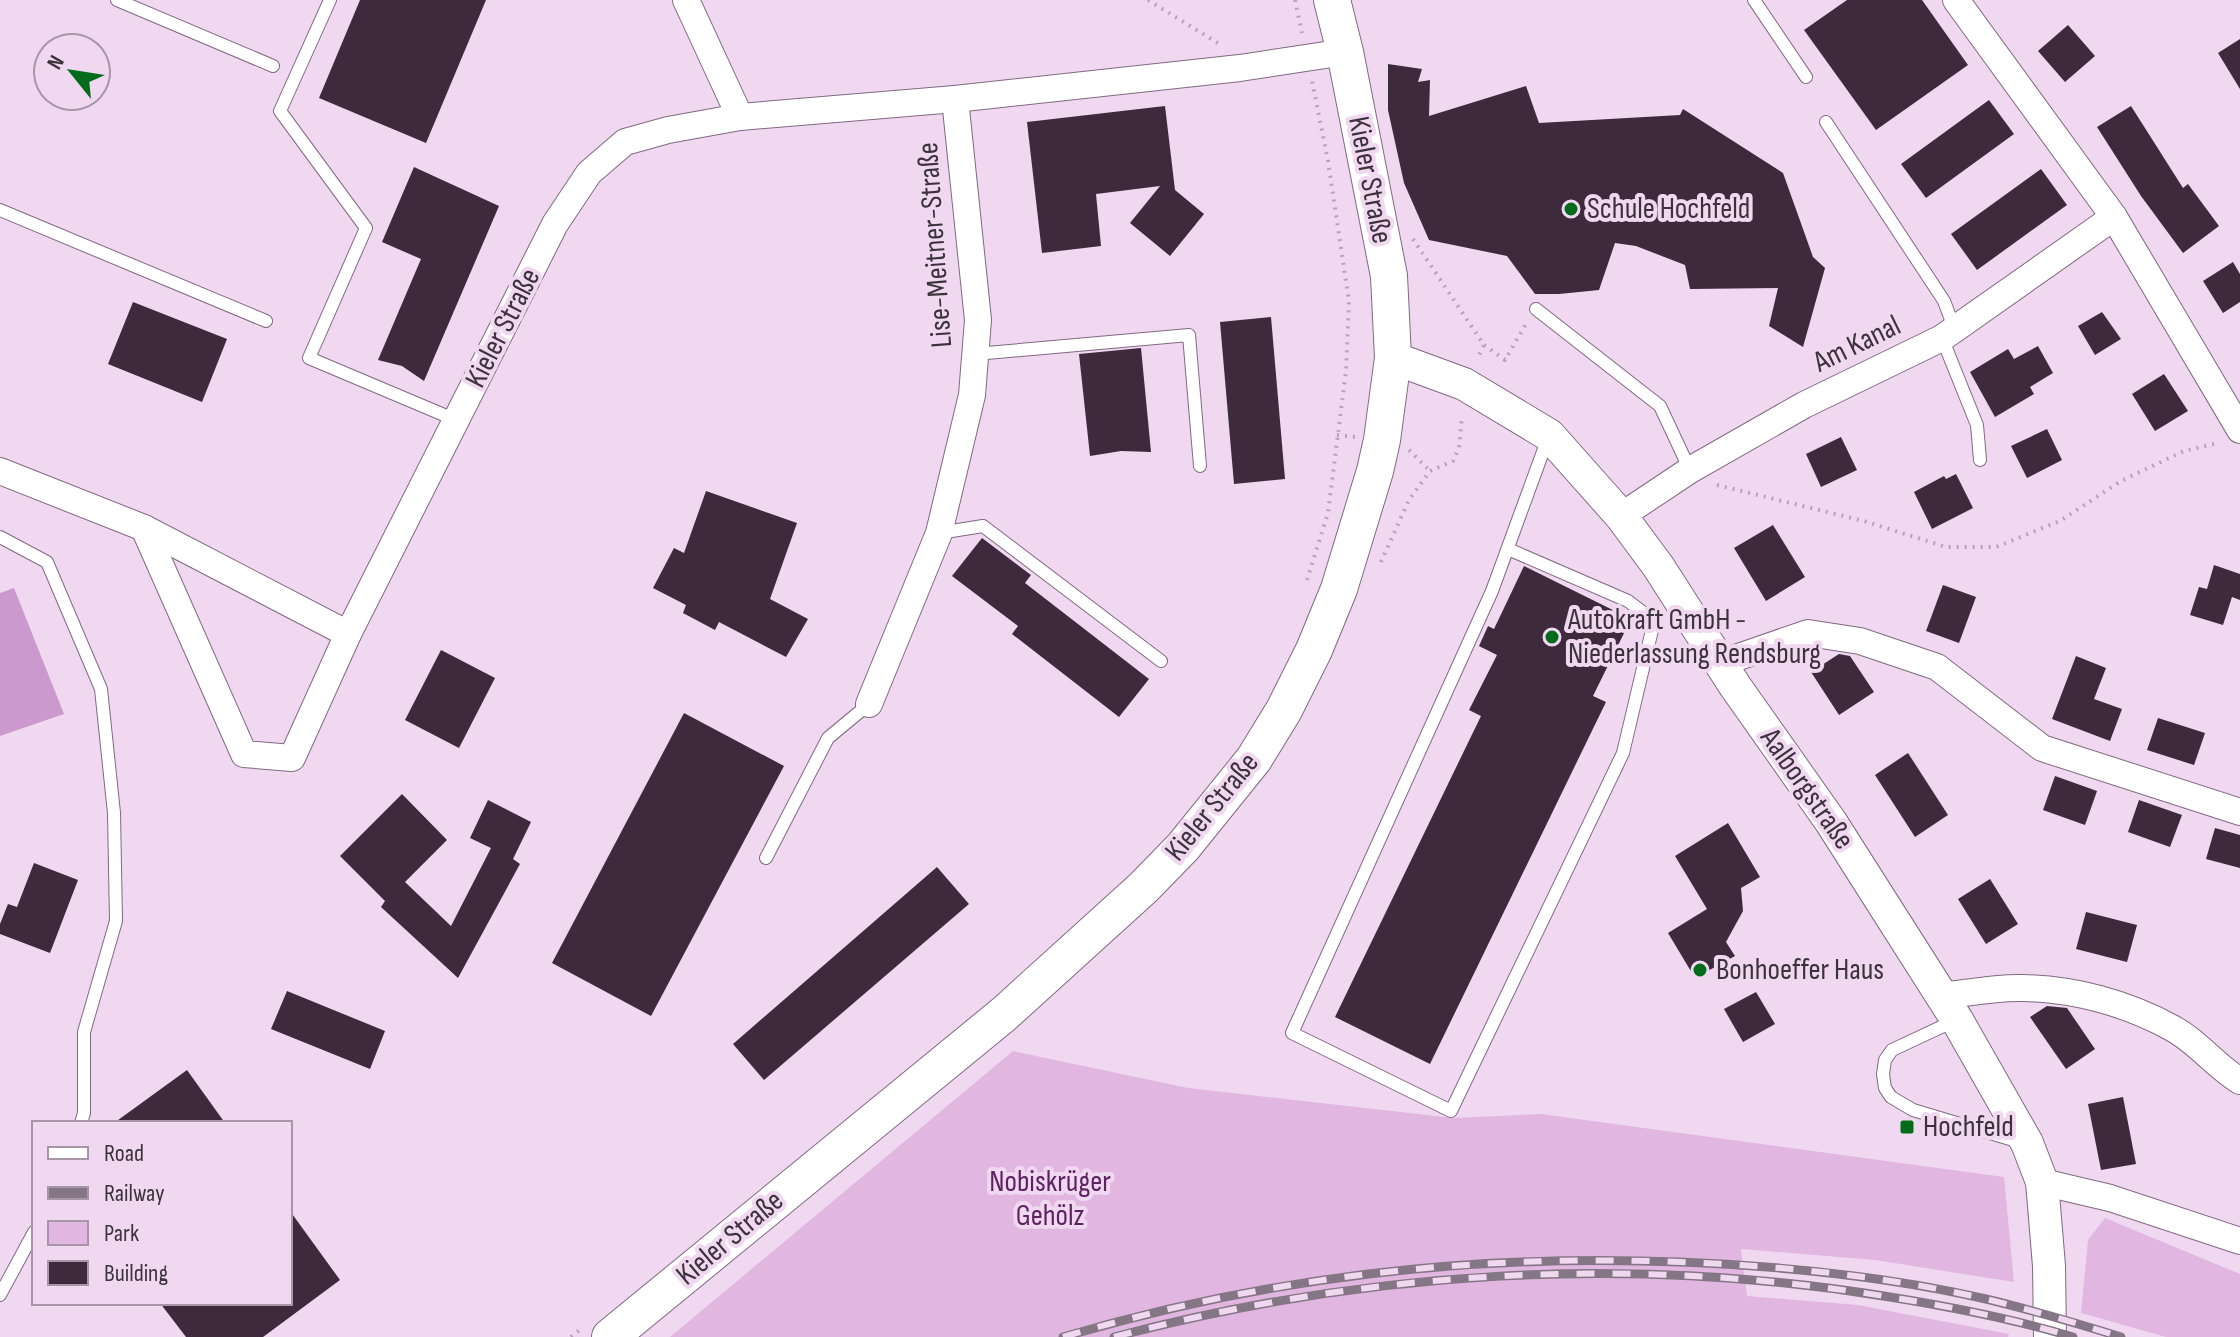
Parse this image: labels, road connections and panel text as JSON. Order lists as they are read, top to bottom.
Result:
{
  "streets": {
    "main road": ["Kieler Straße"],
    "street": ["Lise-Meitner-Straße", "Am Kanal", "Aalborgstraße"]
  },
  "crossings": [
    ["Kieler Straße", "Lise-Meitner-Straße"],
    ["Kieler Straße", "Aalborgstraße"],
    ["Am Kanal", "Aalborgstraße"]
  ],
  "parks": ["Nobiskrüger Gehölz"],
  "places": {
    "other": ["Schule Hochfeld", "Autokraft GmbH - Niederlassung Rendsburg", "Bonhoeffer Haus"],
    "transit": ["Hochfeld"]
  },
  "legend": [
    "Road",
    "Railway",
    "Park",
    "Building"
  ],
  "north": "top left"
}
